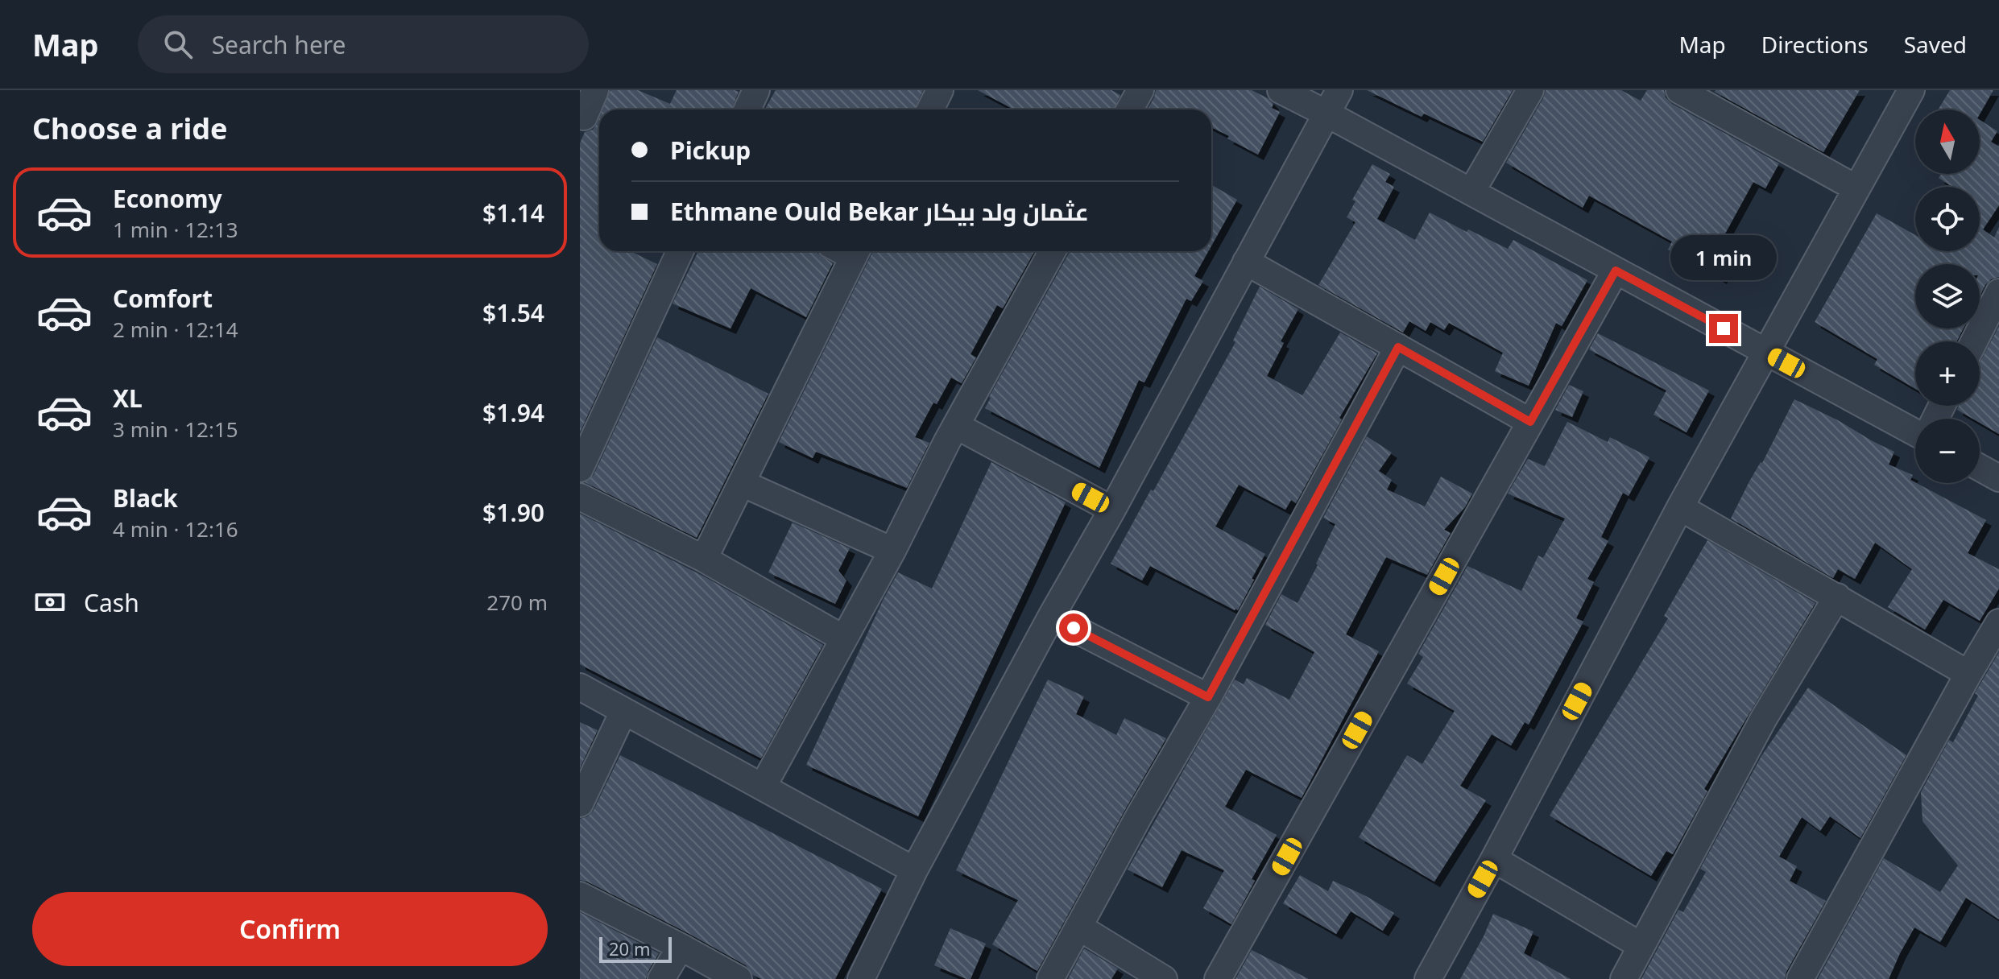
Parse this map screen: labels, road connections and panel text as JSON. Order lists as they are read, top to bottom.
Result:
{
  "scale_bar": "20 m",
  "north": "top",
  "page": {
    "header": "Map",
    "search": "Search here",
    "nav": ["Map", "Directions", "Saved"],
    "heading": "Choose a ride",
    "map_buttons": ["+", "−"],
    "banner": ["Pickup", "Ethmane Ould Bekar عثمان ولد بيكار"],
    "list": [
      {
        "name": "Economy",
        "note": "1 min · 12:13",
        "value": "$1.14"
      },
      {
        "name": "Comfort",
        "note": "2 min · 12:14",
        "value": "$1.54"
      },
      {
        "name": "XL",
        "note": "3 min · 12:15",
        "value": "$1.94"
      },
      {
        "name": "Black",
        "note": "4 min · 12:16",
        "value": "$1.90"
      }
    ],
    "bubble": "1 min",
    "pay": ["Cash", "270 m"],
    "buttons": "Confirm",
    "scale": "20 m"
  }
}
